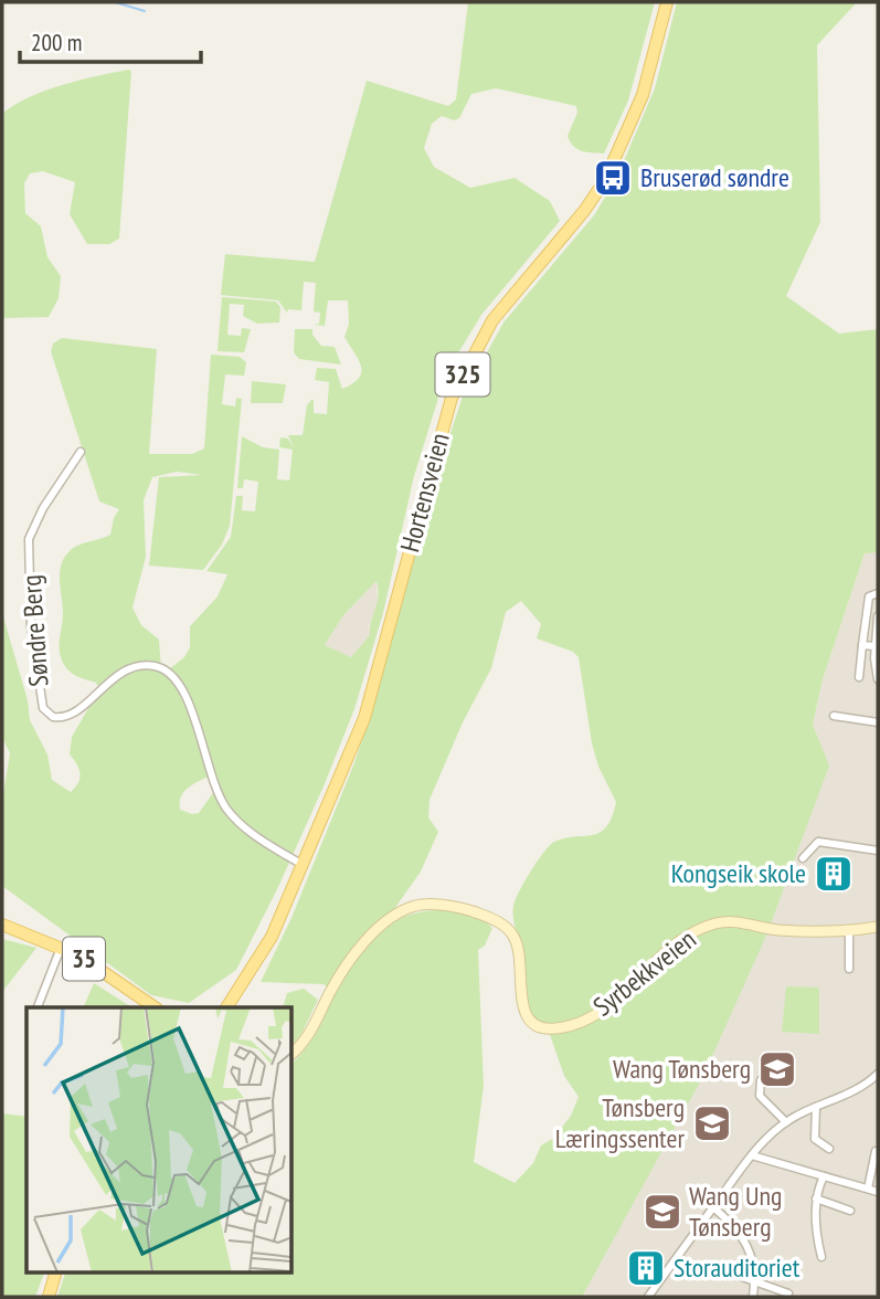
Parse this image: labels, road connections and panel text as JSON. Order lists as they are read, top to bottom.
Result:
{
  "streets": {
    "main road": [
      "325",
      "Hortensveien",
      "35",
      "Syrbekkveien"
    ],
    "street": ["Søndre Berg"]
  },
  "crossings": [
    ["Hortensveien", "Søndre Berg"]
  ],
  "places": {
    "bus stop": ["Bruserød søndre"],
    "building": ["Kongseik skole", "Storauditoriet"],
    "school or university": ["Wang Tønsberg", "Tønsberg Læringssenter", "Wang Ung Tønsberg"]
  },
  "scale_bar": "200 m"
}
